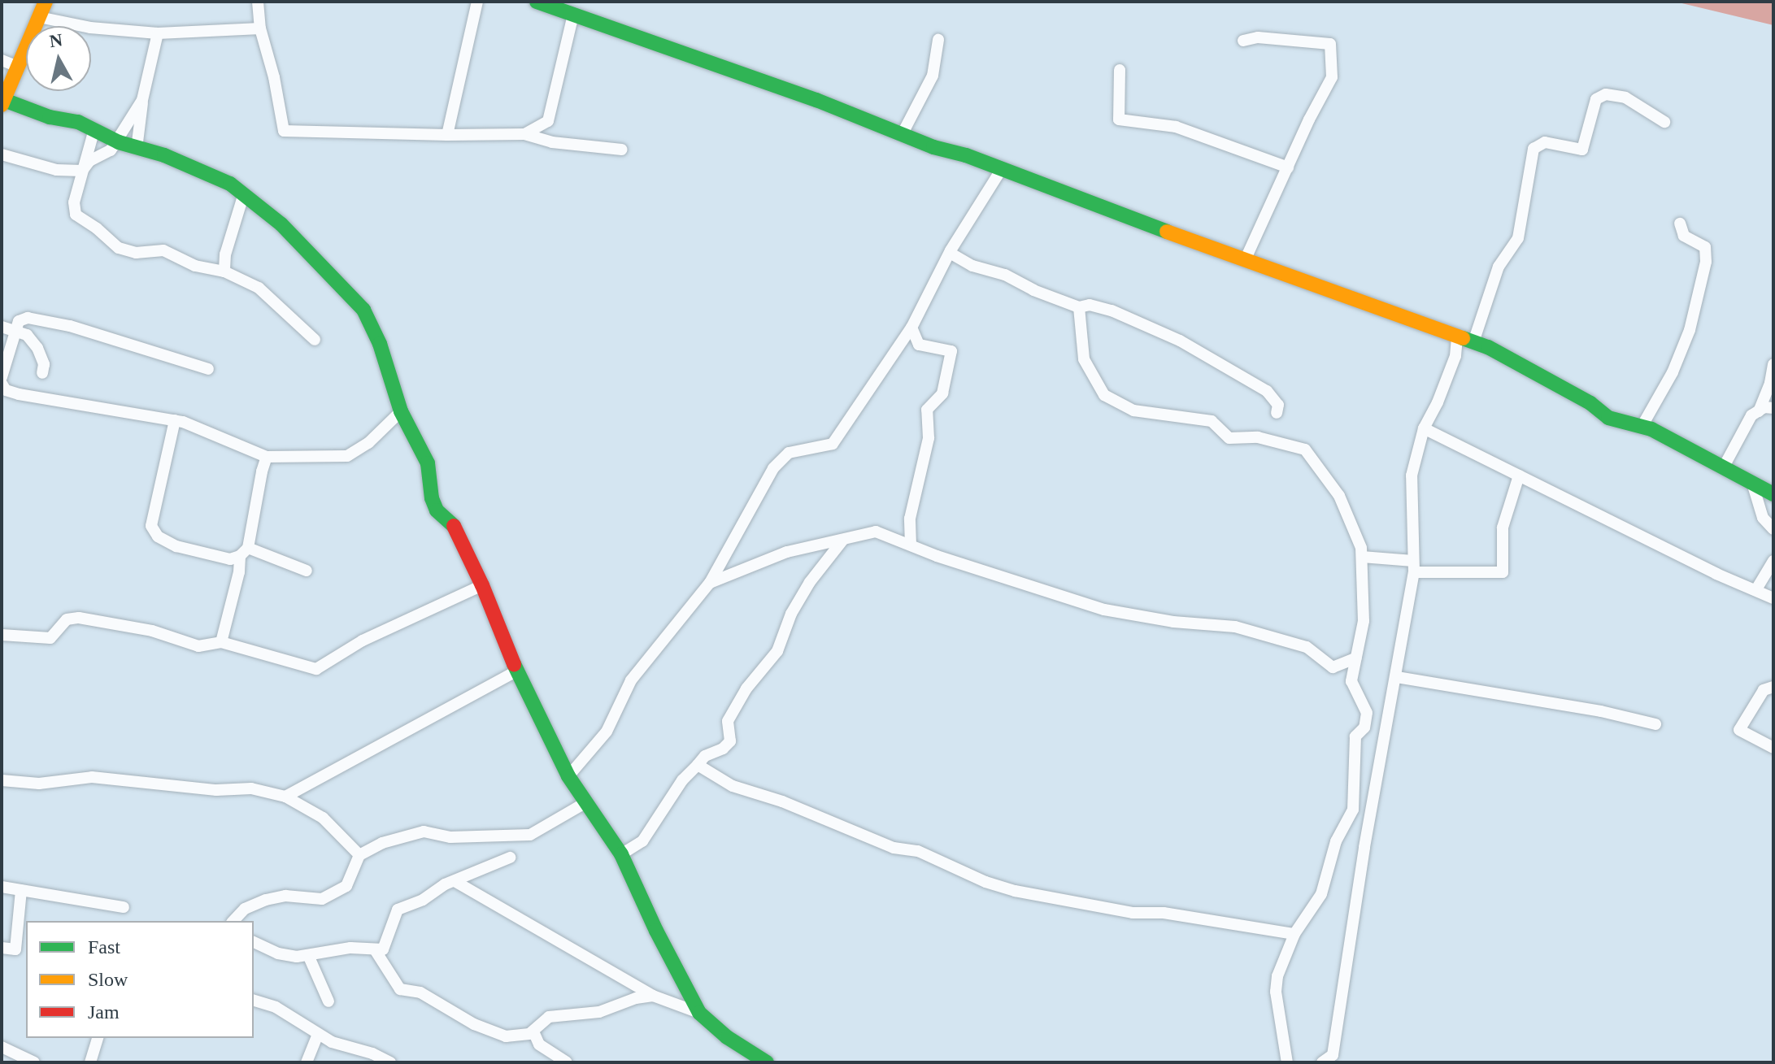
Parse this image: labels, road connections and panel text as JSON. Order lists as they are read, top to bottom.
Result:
{
  "legend": ["Fast", "Slow", "Jam"],
  "north": "top"
}
